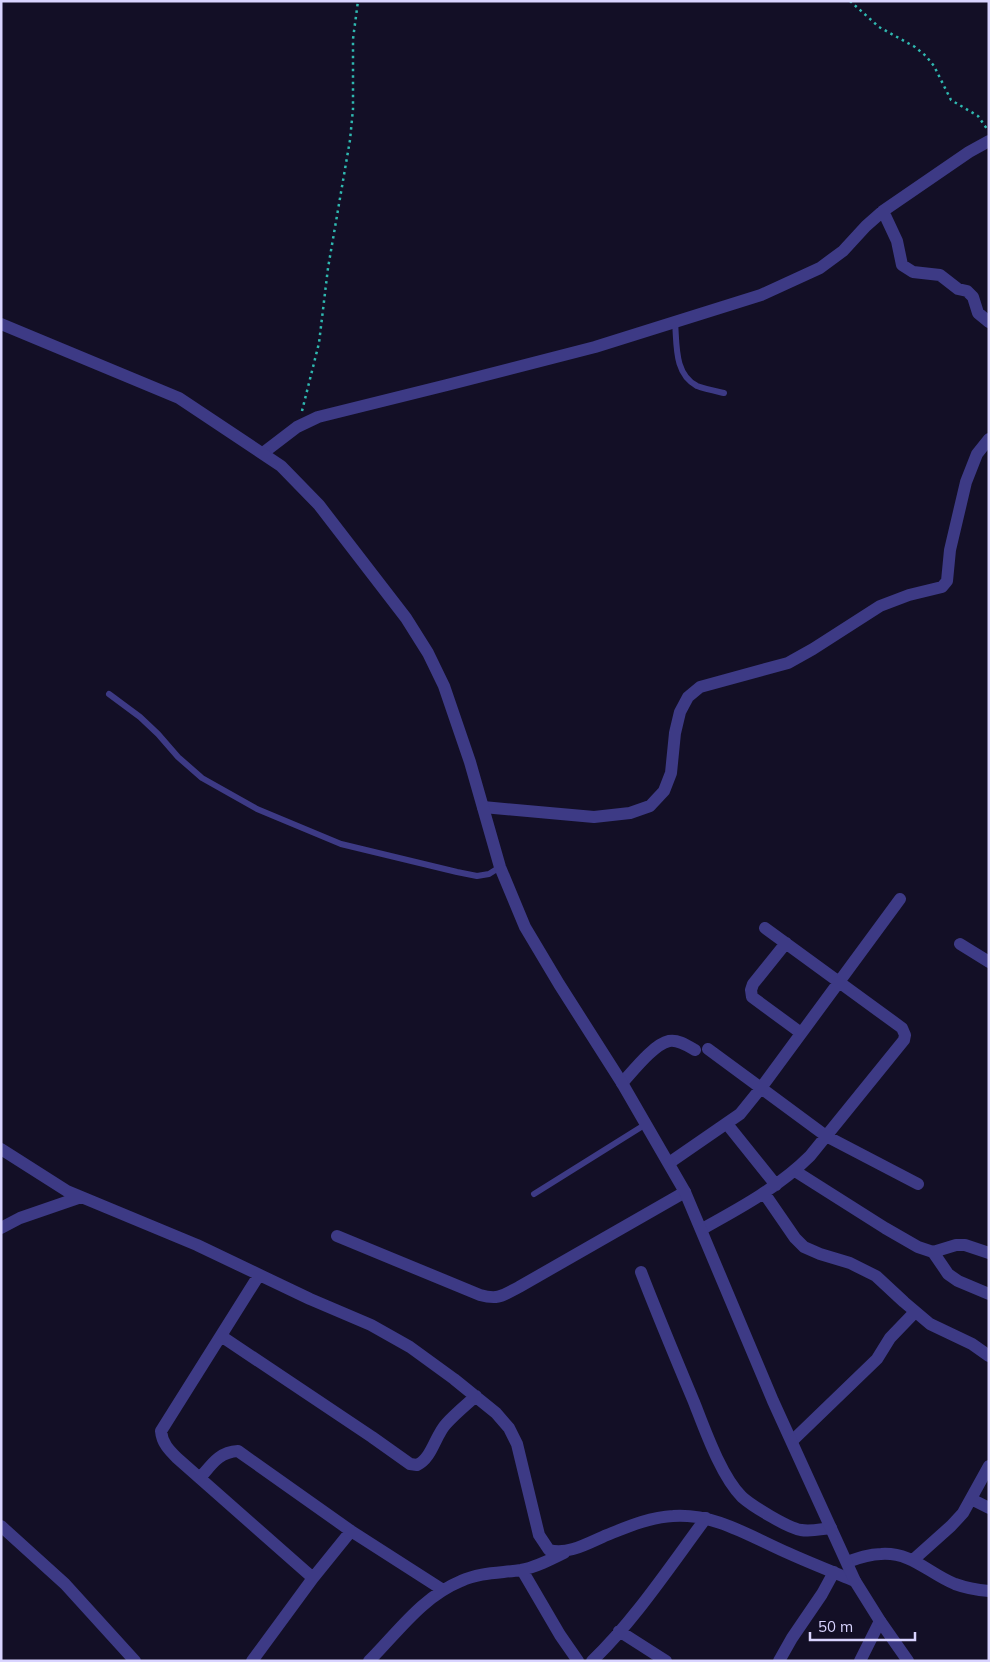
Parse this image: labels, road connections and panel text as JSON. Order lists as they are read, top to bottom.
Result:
{
  "scale_bar": "50 m"
}
